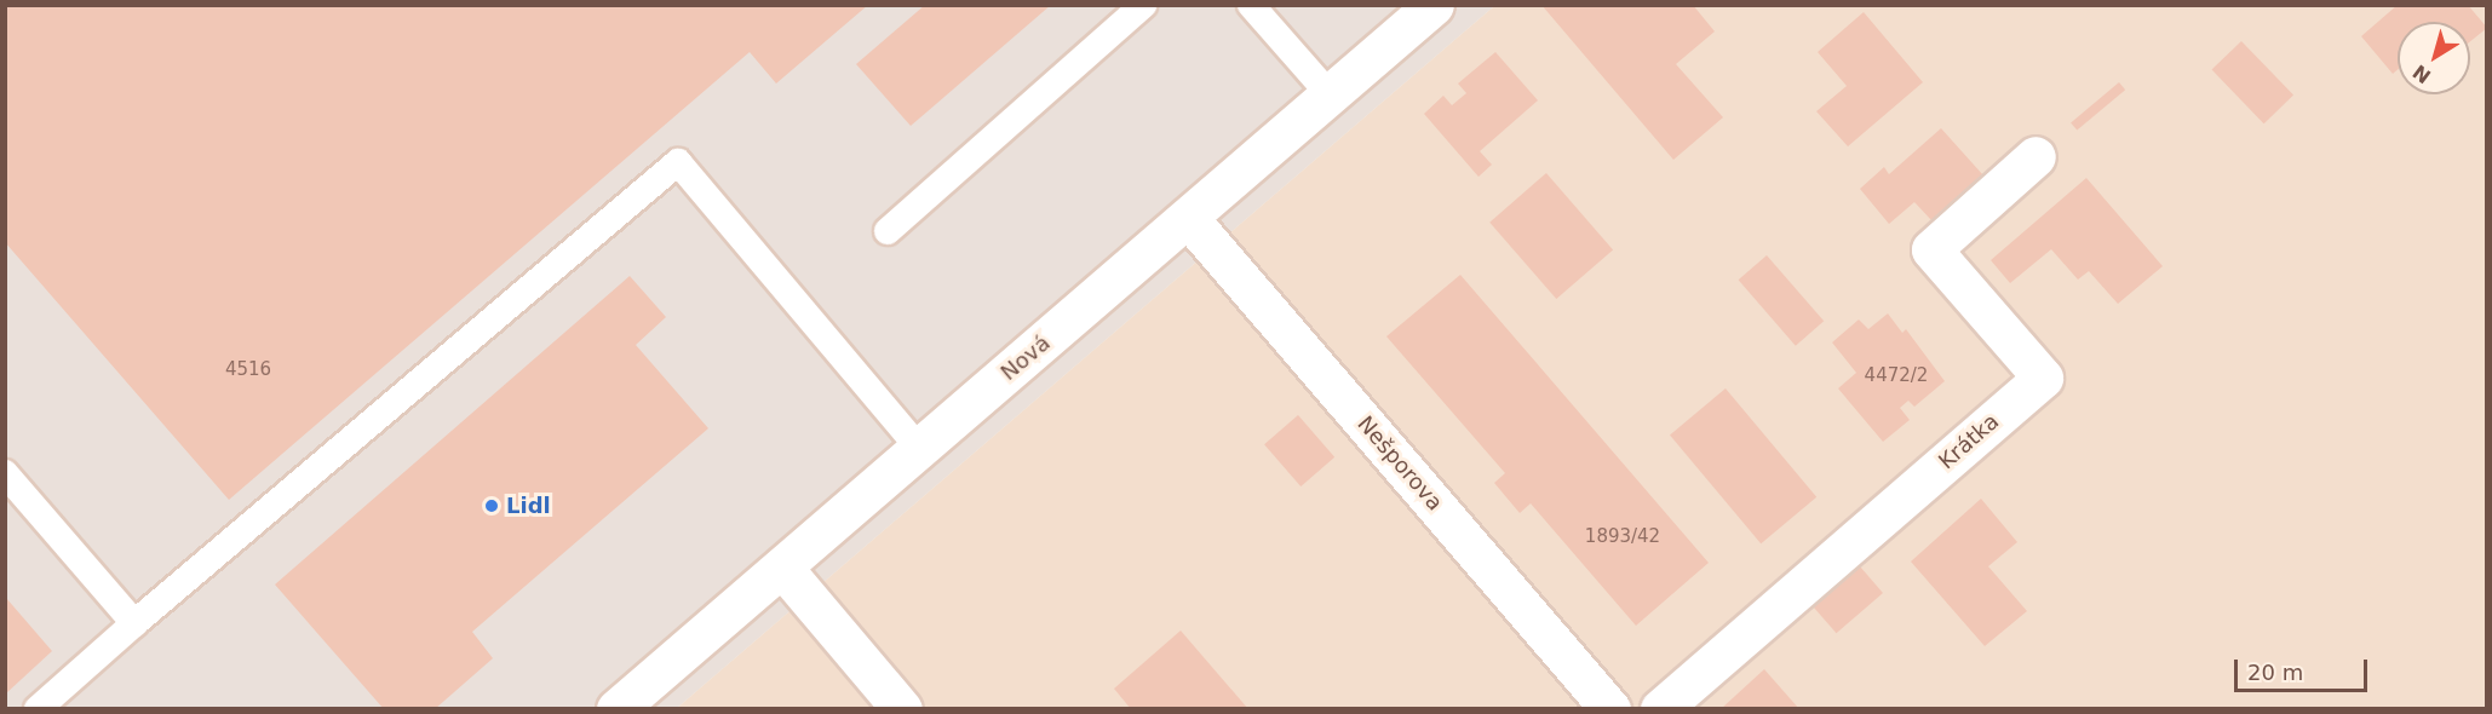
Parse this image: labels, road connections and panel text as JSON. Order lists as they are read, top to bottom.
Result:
{
  "streets": {
    "street": ["Nová", "Krátka", "Nešporova"]
  },
  "crossings": [
    ["Nová", "Nešporova"]
  ],
  "places": ["Lidl"],
  "house_numbers": ["4516", "4472/2", "1893/42"],
  "scale_bar": "20 m",
  "north": "bottom left"
}
